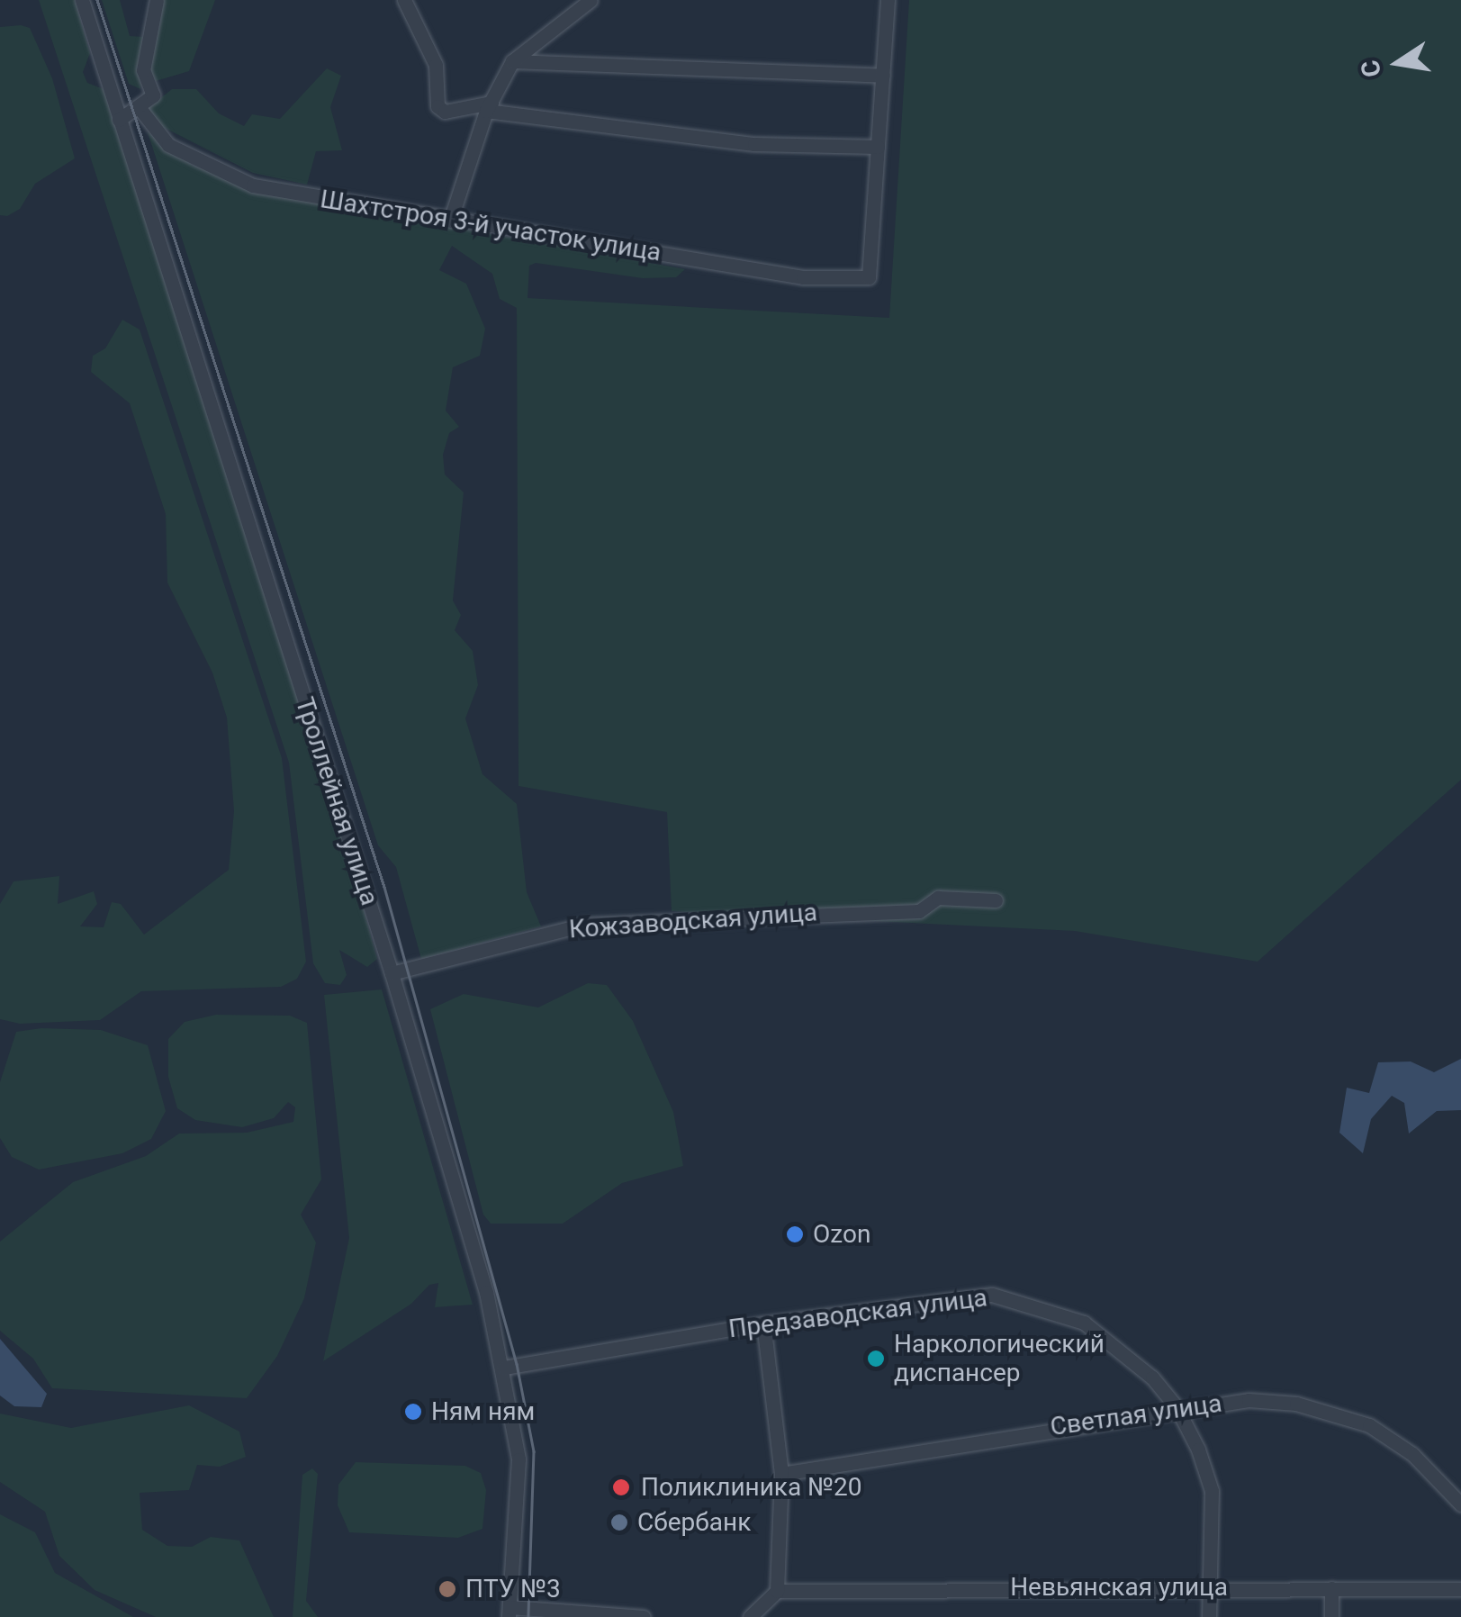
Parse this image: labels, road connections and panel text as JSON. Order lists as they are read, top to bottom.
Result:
{
  "streets": {
    "street": [
      "Шахтстроя 3-й участок улица",
      "Троллейная улица",
      "Кожзаводская улица",
      "Предзаводская улица",
      "Светлая улица",
      "Невьянская улица"
    ]
  },
  "crossings": [
    ["Троллейная улица", "Кожзаводская улица"],
    ["Троллейная улица", "Предзаводская улица"],
    ["Предзаводская улица", "Светлая улица"],
    ["Предзаводская улица", "Невьянская улица"]
  ],
  "places": [
    "Ozon",
    "Наркологический диспансер",
    "Ням ням",
    "Поликлиника №20",
    "Сбербанк",
    "ПТУ №3"
  ],
  "north": "left"
}
